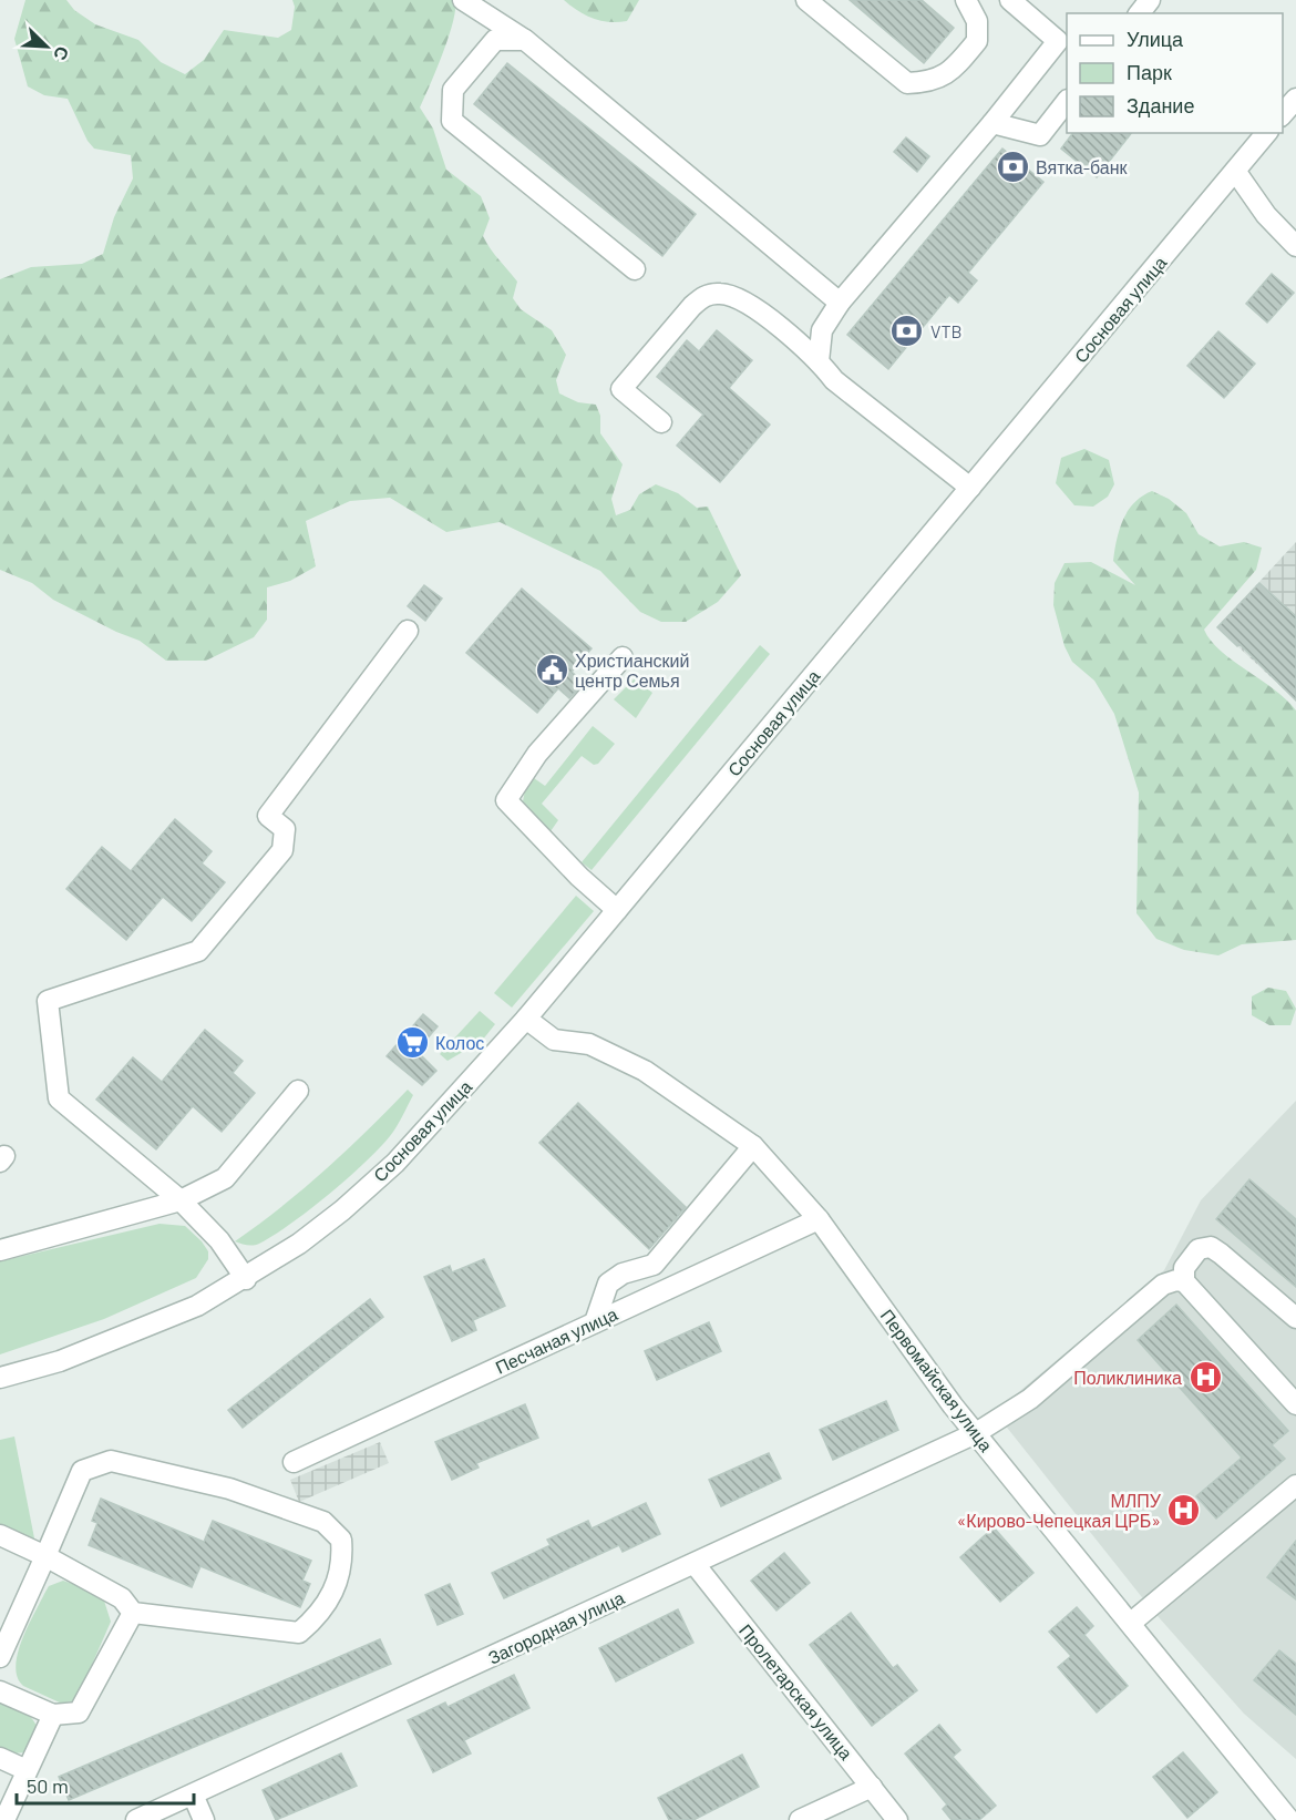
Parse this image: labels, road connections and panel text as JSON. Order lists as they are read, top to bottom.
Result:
{
  "streets": {
    "street": [
      "Сосновая улица",
      "Песчаная улица",
      "Первомайская улица",
      "Загородная улица",
      "Пролетарская улица"
    ]
  },
  "crossings": [
    ["Сосновая улица", "Первомайская улица"],
    ["Песчаная улица", "Первомайская улица"],
    ["Первомайская улица", "Загородная улица"],
    ["Загородная улица", "Пролетарская улица"]
  ],
  "places": {
    "bank": ["Вятка-банк", "VTB"],
    "public building": ["Христианский центр Семья"],
    "supermarket": ["Колос"],
    "hospital": ["Поликлиника", "МЛПУ «Кирово-Чепецкая ЦРБ»"]
  },
  "legend": ["Улица", "Парк", "Здание"],
  "scale_bar": "50 m",
  "north": "bottom right"
}
